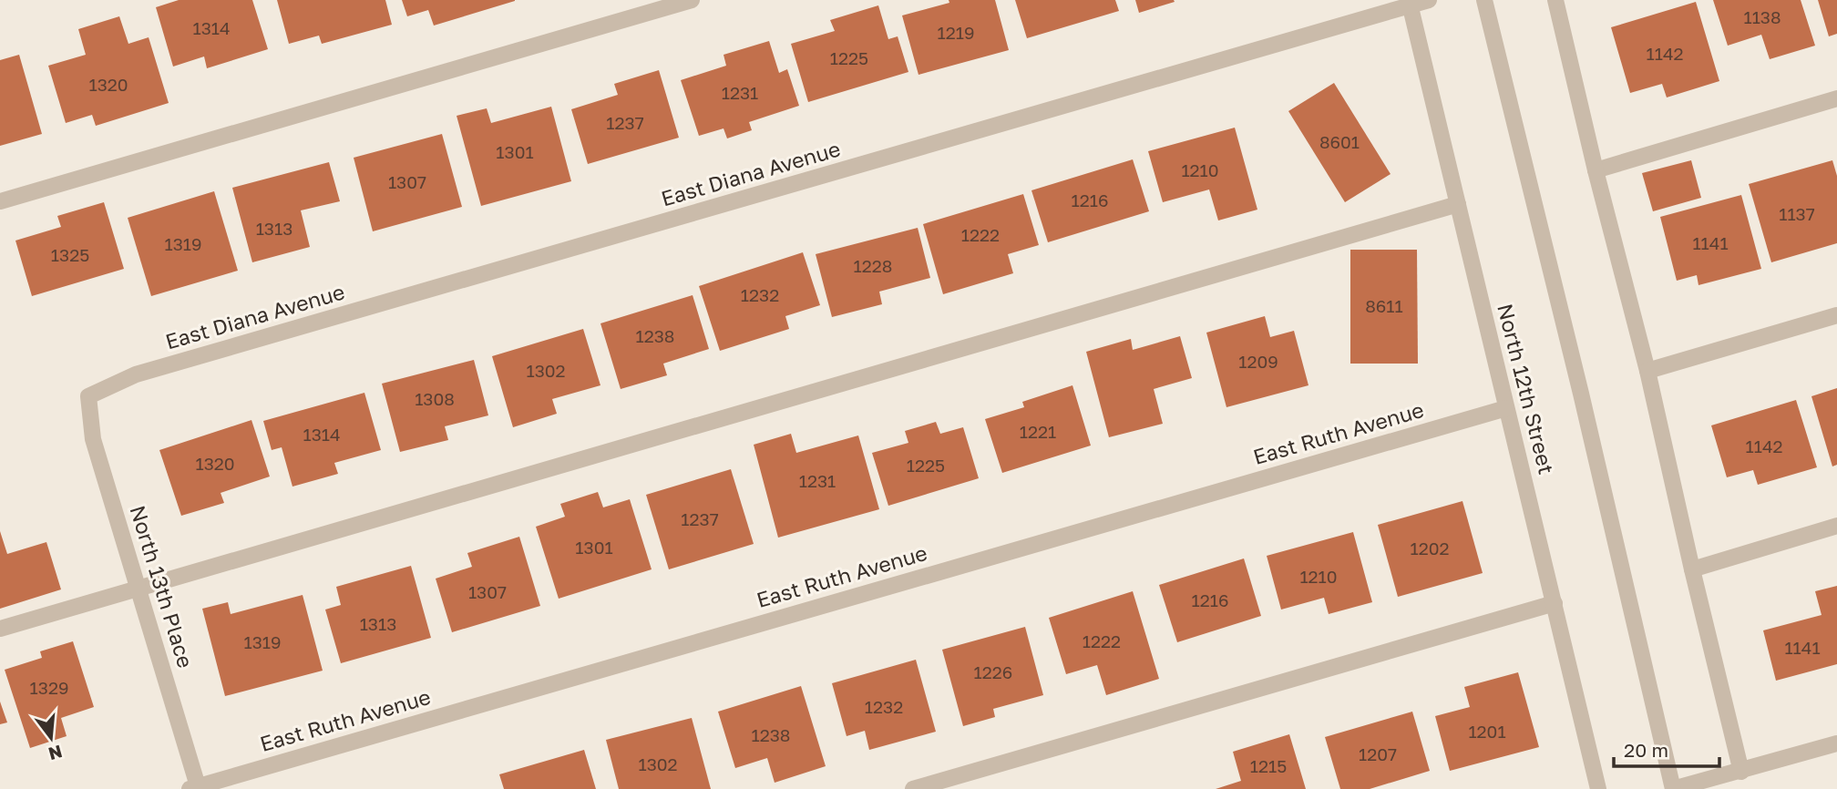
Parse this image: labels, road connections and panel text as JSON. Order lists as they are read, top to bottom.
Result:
{
  "streets": {
    "street": [
      "East Diana Avenue",
      "North 12th Street",
      "East Ruth Avenue",
      "North 13th Place"
    ]
  },
  "crossings": [
    ["East Diana Avenue", "North 12th Street"],
    ["East Diana Avenue", "North 13th Place"],
    ["North 12th Street", "East Ruth Avenue"],
    ["East Ruth Avenue", "North 13th Place"]
  ],
  "house_numbers": [
    "1138",
    "1314",
    "1219",
    "1142",
    "1225",
    "1320",
    "1231",
    "1237",
    "8601",
    "1301",
    "1210",
    "1307",
    "1216",
    "1137",
    "1313",
    "1222",
    "1141",
    "1319",
    "1325",
    "1228",
    "1232",
    "8611",
    "1238",
    "1209",
    "1302",
    "1308",
    "1221",
    "1314",
    "1142",
    "1320",
    "1225",
    "1231",
    "1237",
    "1301",
    "1202",
    "1210",
    "1307",
    "1216",
    "1313",
    "1222",
    "1319",
    "1141",
    "1226",
    "1329",
    "1232",
    "1201",
    "1238",
    "1207",
    "1302",
    "1215"
  ],
  "scale_bar": "20 m",
  "north": "bottom"
}
